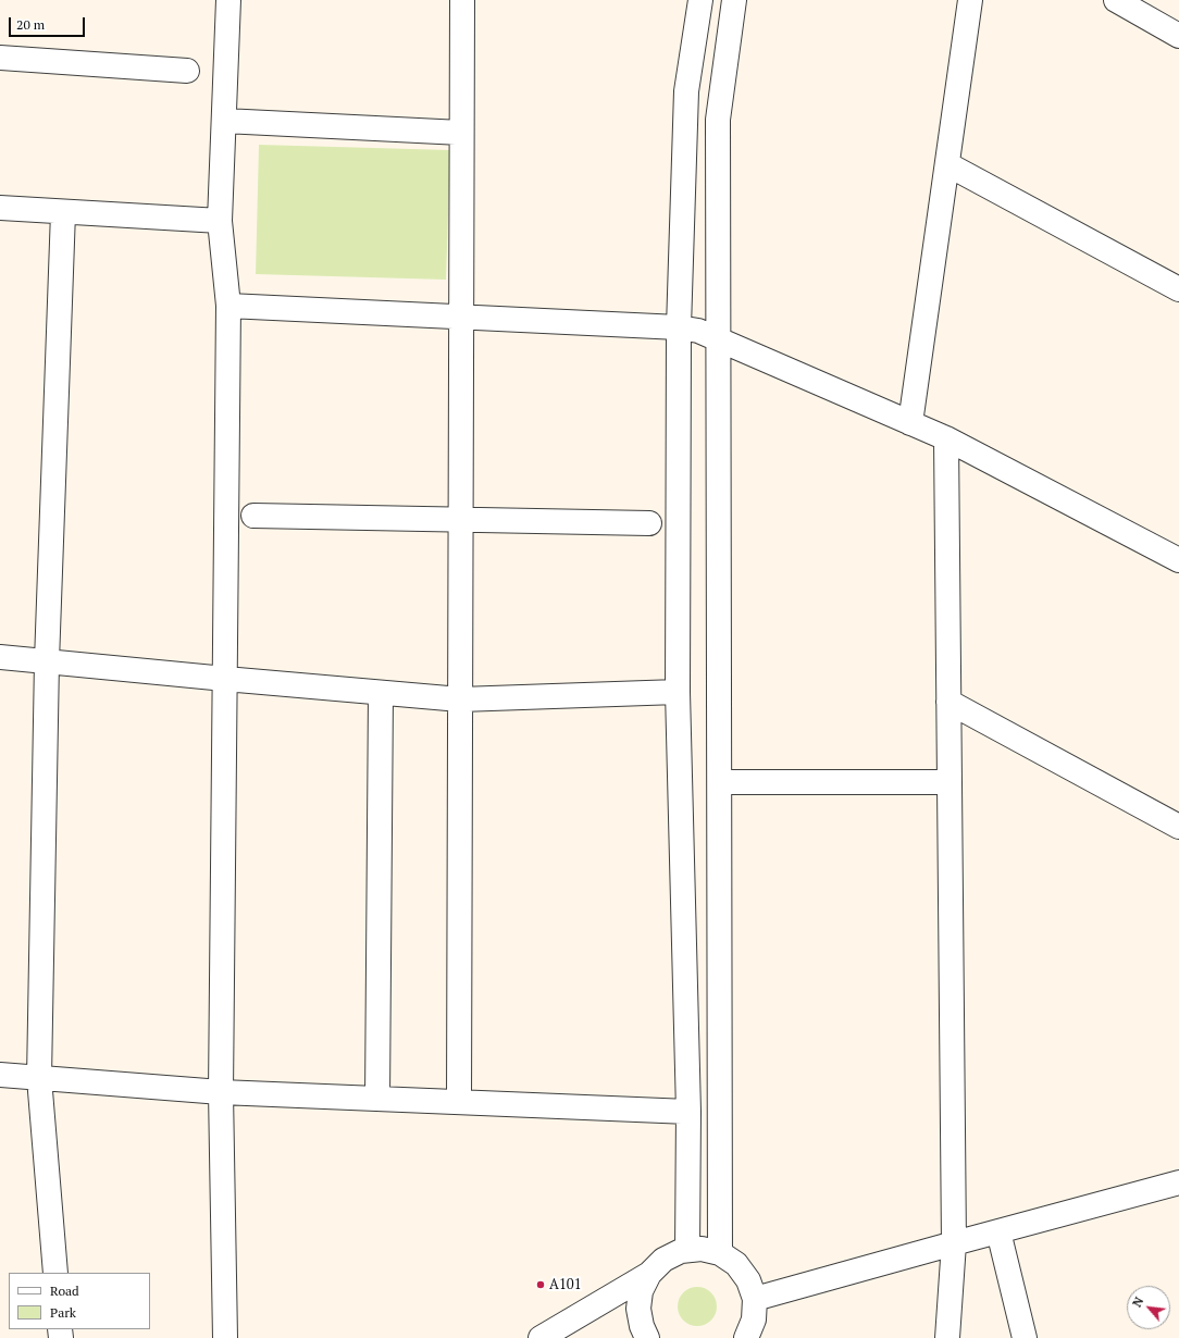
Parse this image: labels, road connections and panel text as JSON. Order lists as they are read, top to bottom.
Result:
{
  "places": ["A101"],
  "legend": ["Road", "Park"],
  "scale_bar": "20 m",
  "north": "top left"
}
